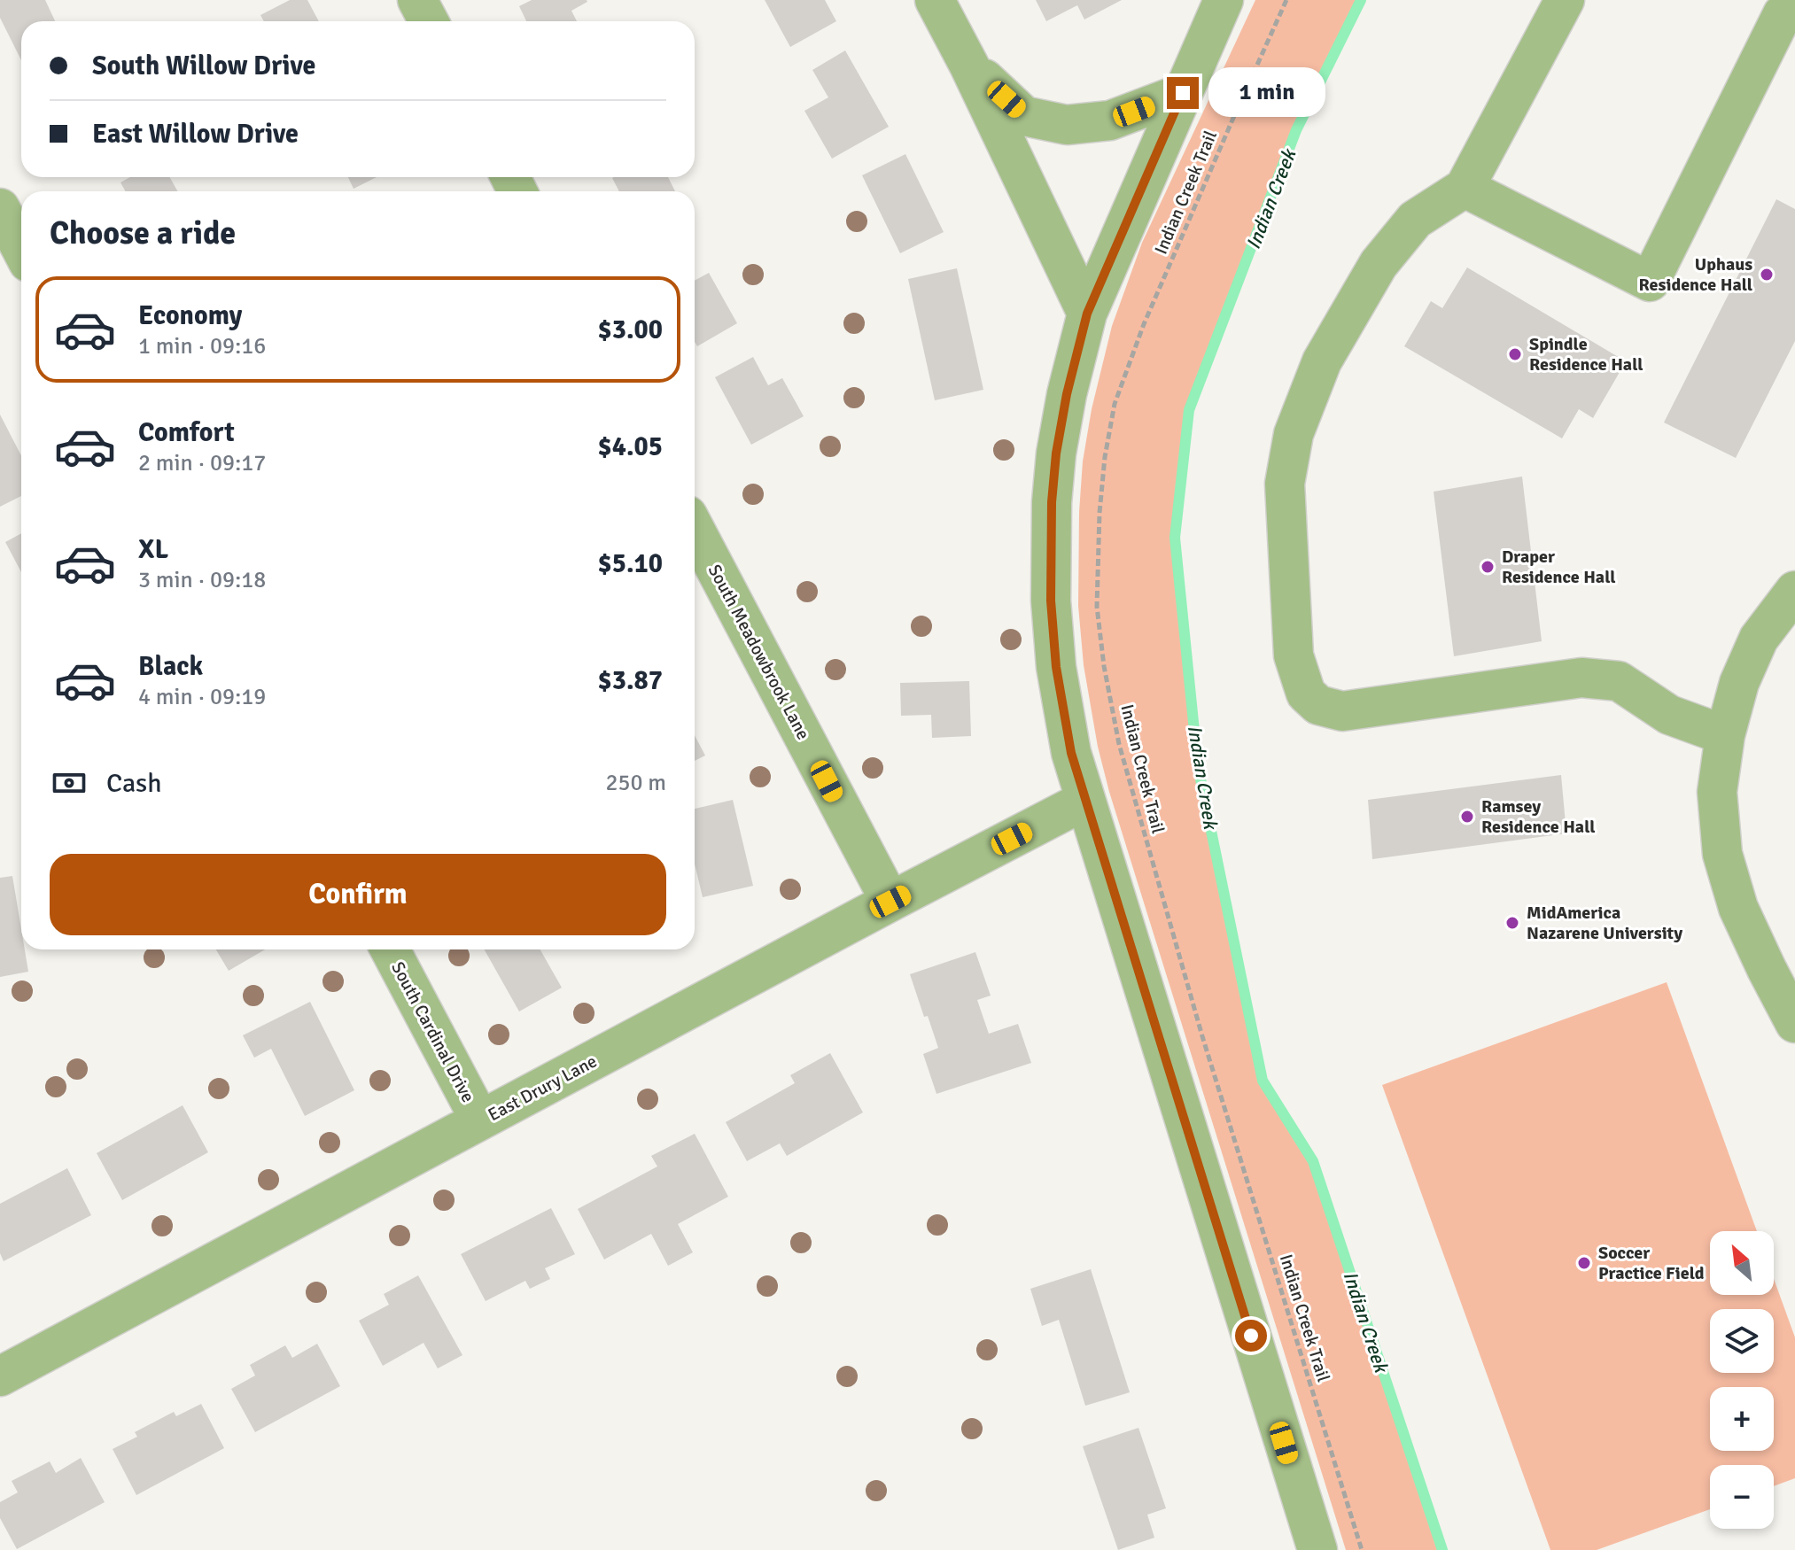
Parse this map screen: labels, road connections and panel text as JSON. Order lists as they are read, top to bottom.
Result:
{
  "streets": {
    "street": ["South Meadowbrook Lane", "South Cardinal Drive", "East Drury Lane"],
    "path": ["Indian Creek Trail"]
  },
  "crossings": [
    ["South Meadowbrook Lane", "East Drury Lane"],
    ["South Cardinal Drive", "East Drury Lane"]
  ],
  "water": ["Indian Creek"],
  "places": [
    "Uphaus Residence Hall",
    "Spindle Residence Hall",
    "Draper Residence Hall",
    "Ramsey Residence Hall",
    "MidAmerica Nazarene University",
    "Soccer Practice Field"
  ],
  "north": "top left",
  "page": {
    "banner": ["South Willow Drive", "East Willow Drive"],
    "bubble": "1 min",
    "heading": "Choose a ride",
    "list": [
      {
        "name": "Economy",
        "note": "1 min · 09:16",
        "value": "$3.00"
      },
      {
        "name": "Comfort",
        "note": "2 min · 09:17",
        "value": "$4.05"
      },
      {
        "name": "XL",
        "note": "3 min · 09:18",
        "value": "$5.10"
      },
      {
        "name": "Black",
        "note": "4 min · 09:19",
        "value": "$3.87"
      }
    ],
    "pay": ["Cash", "250 m"],
    "buttons": "Confirm",
    "map_buttons": ["+", "−"]
  }
}
